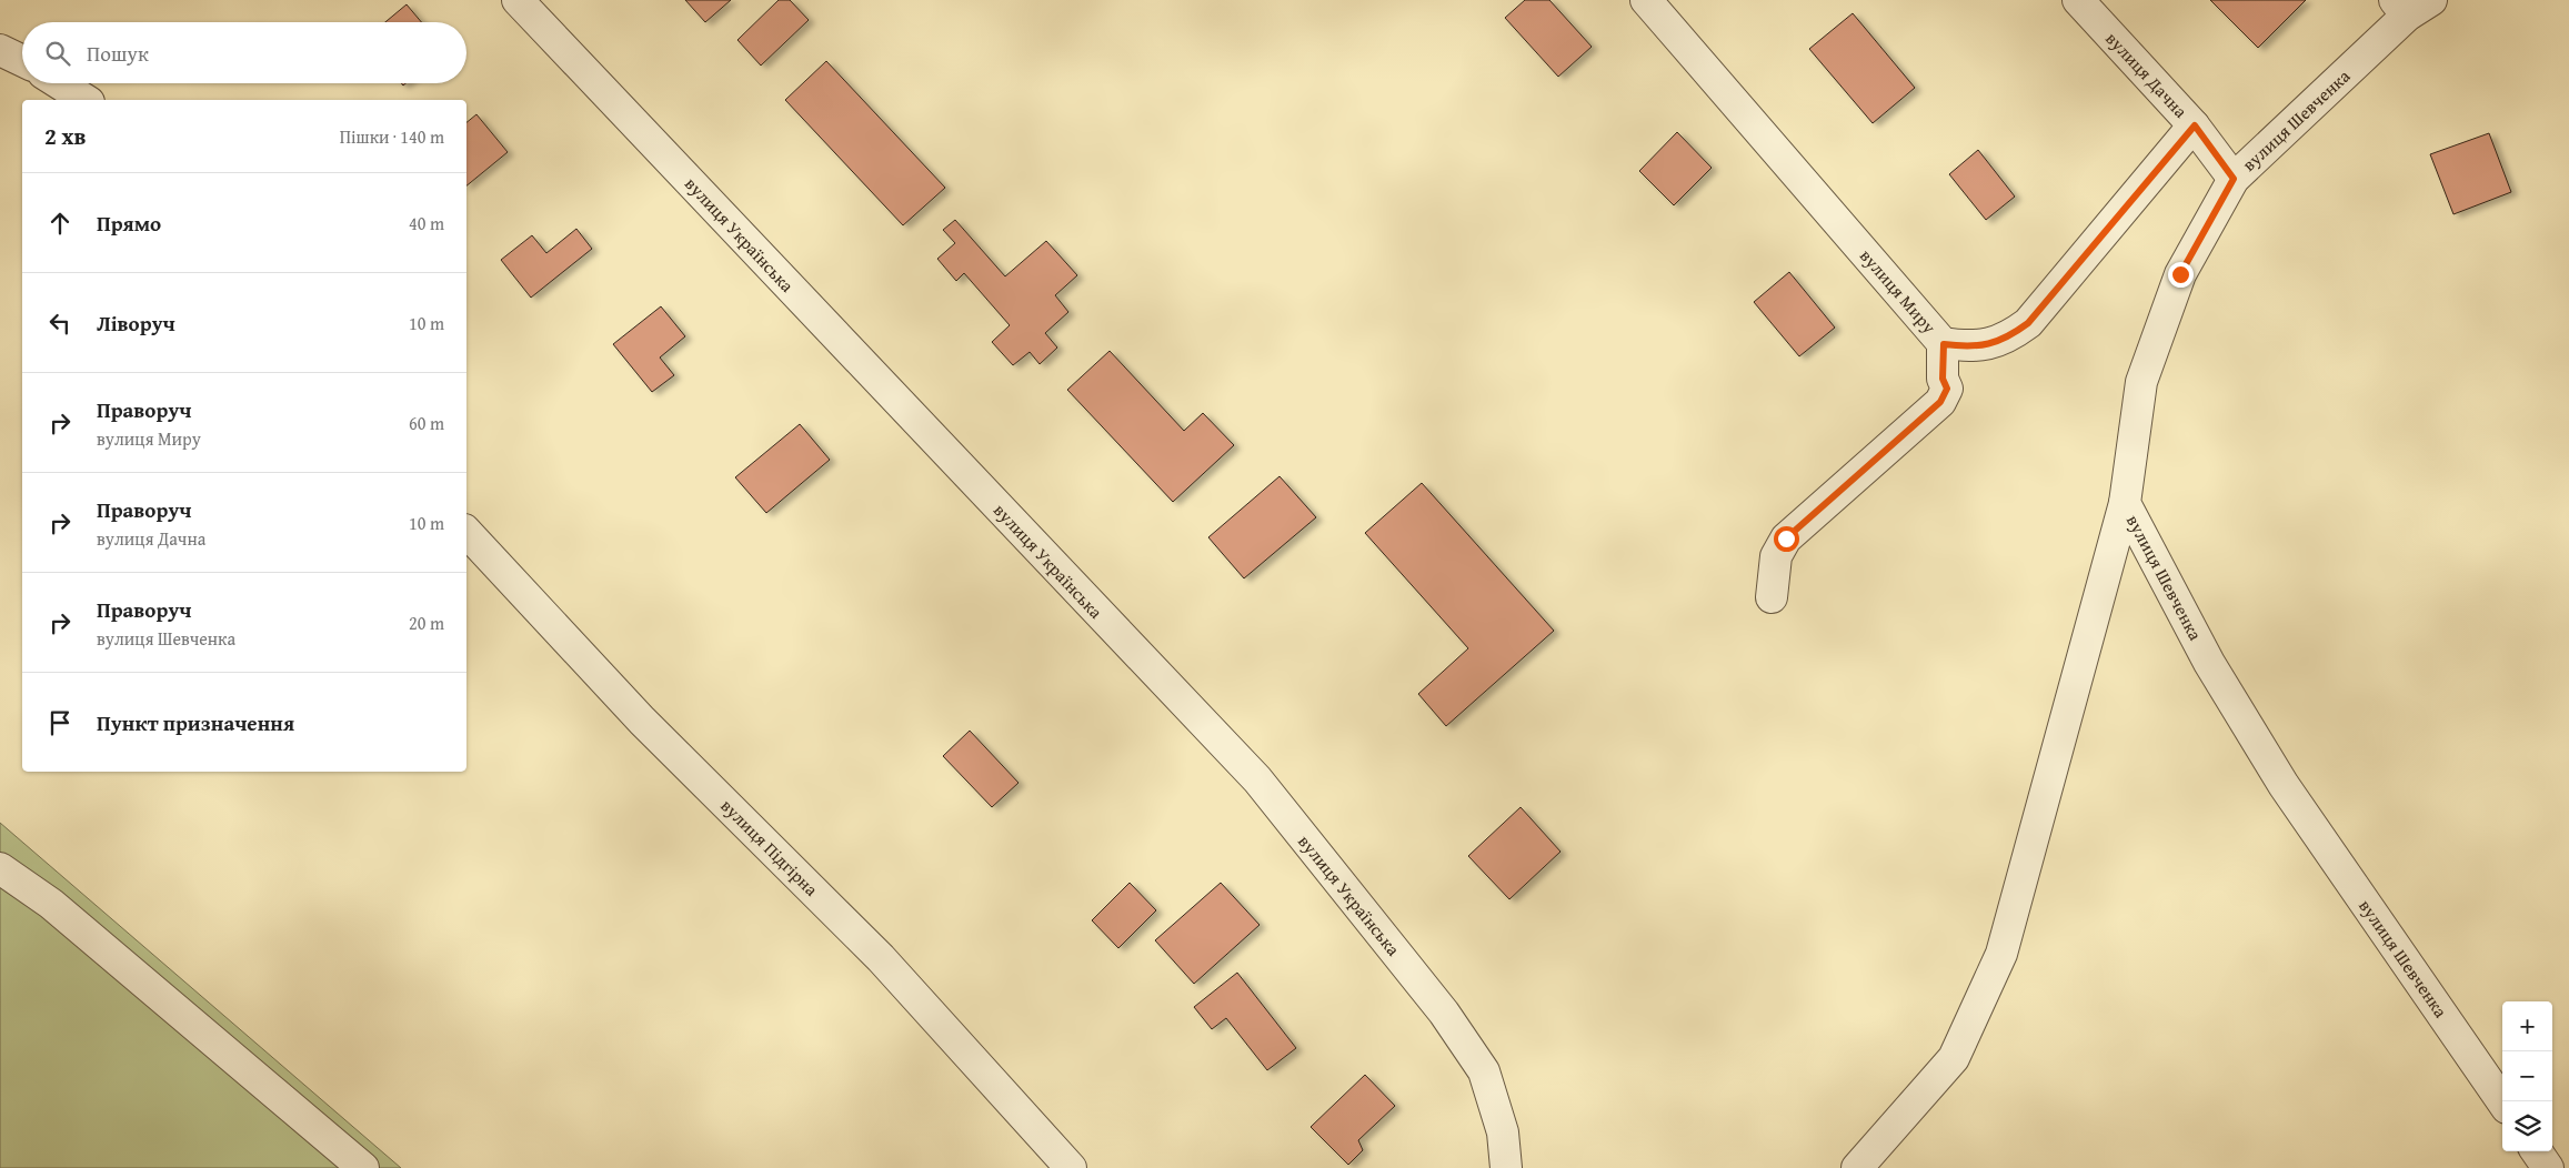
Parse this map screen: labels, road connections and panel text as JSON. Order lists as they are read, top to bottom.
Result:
{
  "streets": {
    "street": [
      "вулиця Дачна",
      "вулиця Шевченка",
      "вулиця Українська",
      "вулиця Миру",
      "вулиця Підгірна"
    ]
  },
  "crossings": [
    ["вулиця Дачна", "вулиця Шевченка"],
    ["вулиця Дачна", "вулиця Миру"]
  ],
  "page": {
    "search": "Пошук",
    "heading": ["2 хв", "Пішки · 140 m"],
    "list": [
      ["Прямо", "40 m"],
      ["Ліворуч", "10 m"],
      ["Праворуч", "вулиця Миру", "60 m"],
      ["Праворуч", "вулиця Дачна", "10 m"],
      ["Праворуч", "вулиця Шевченка", "20 m"],
      "Пункт призначення"
    ],
    "map_buttons": ["+", "−"]
  }
}
